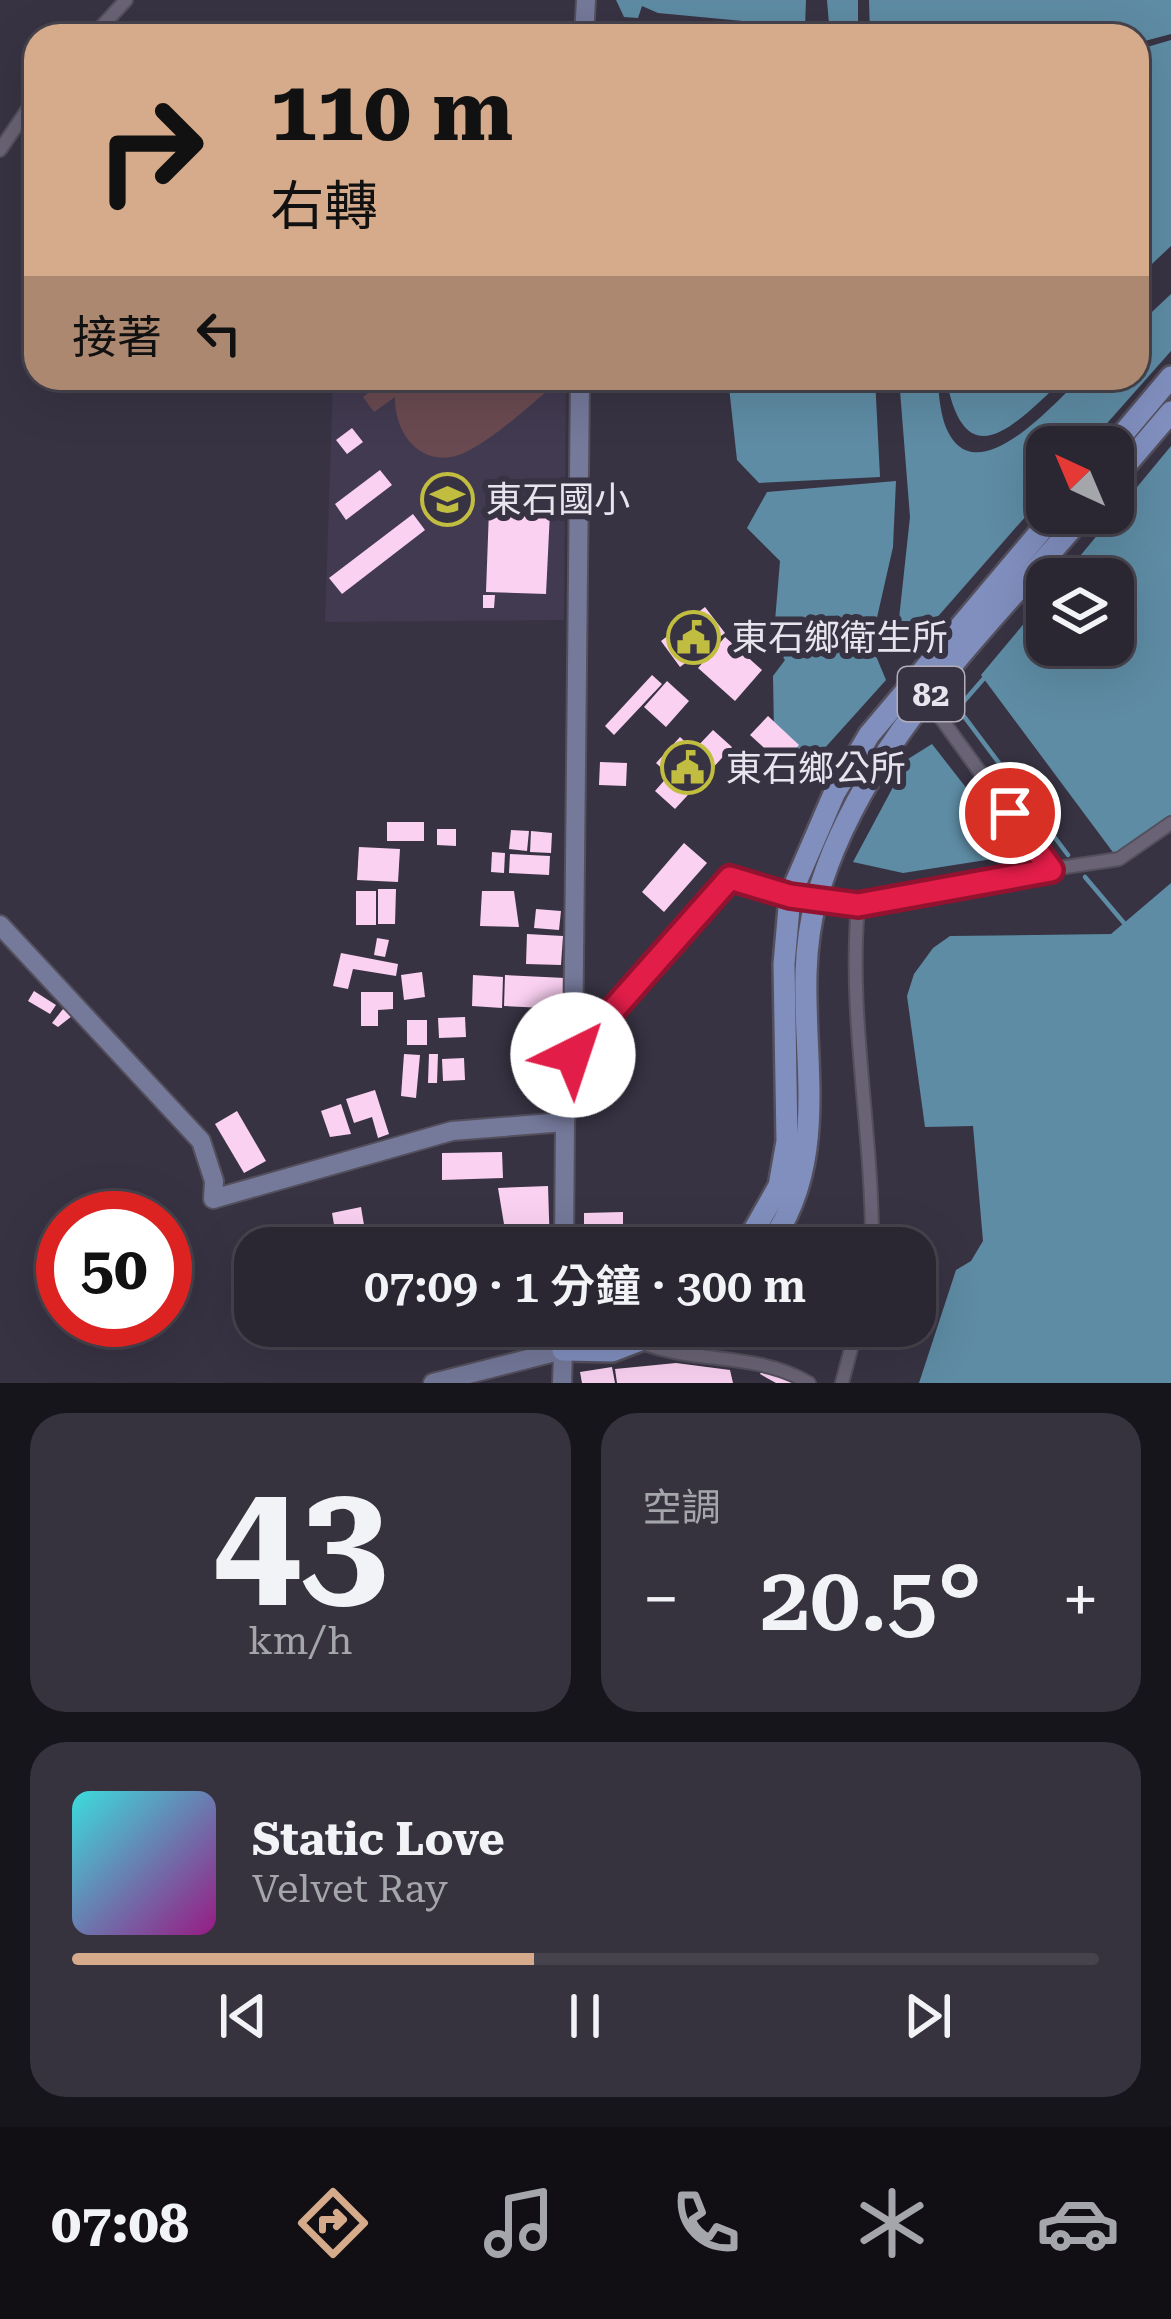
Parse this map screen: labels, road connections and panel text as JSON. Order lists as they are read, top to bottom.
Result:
{
  "streets": {
    "main road": ["82"]
  },
  "places": {
    "school or university": ["東石國小"],
    "public building": ["東石鄉衛生所", "東石鄉公所"]
  },
  "north": "top left",
  "page": {
    "turn": ["110 m", "右轉"],
    "then": "接著",
    "limit": "50",
    "trip": "07:09 · 1 分鐘 · 300 m",
    "tile": [
      ["43", "km/h"],
      "空調"
    ],
    "heat": ["−", "20.5°", "+"],
    "song": ["Static Love", "Velvet Ray"],
    "tabs": "07:08"
  }
}
